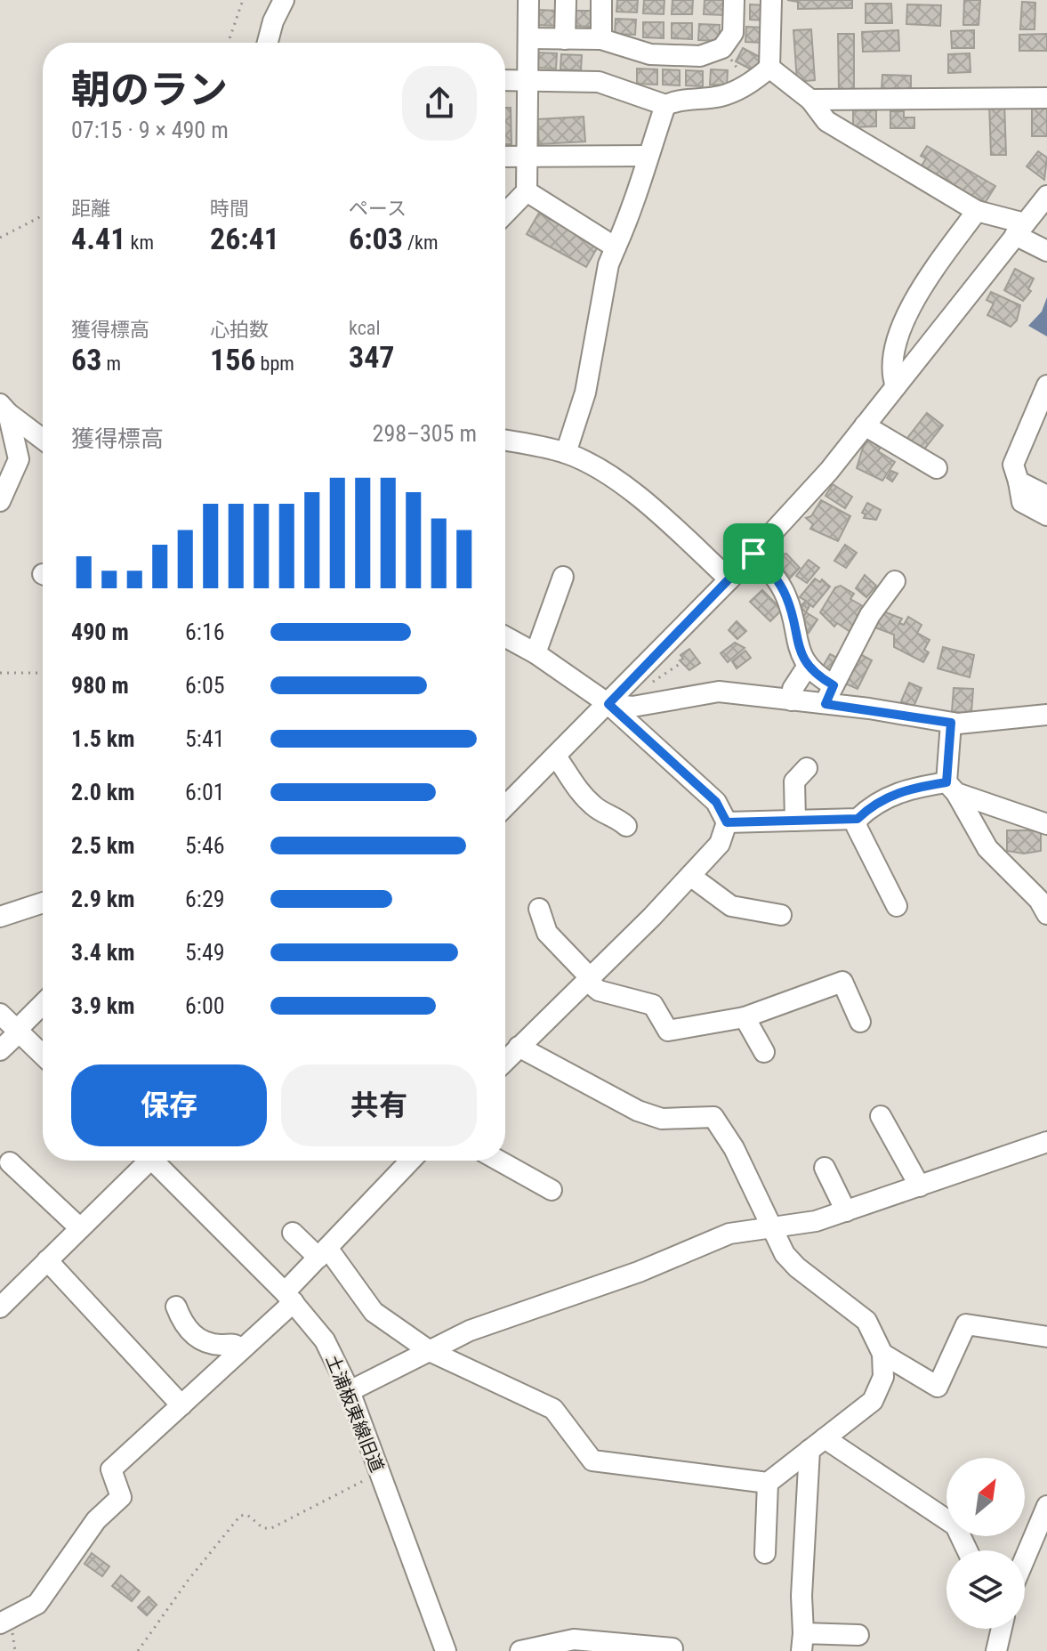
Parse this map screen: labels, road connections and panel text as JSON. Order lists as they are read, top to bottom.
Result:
{
  "streets": {
    "street": ["土浦板東線旧道"]
  },
  "north": "top right",
  "page": {
    "heading": ["朝のラン", "07:15 · 9 × 490 m"],
    "stats": [
      ["距離", "4.41 km"],
      ["時間", "26:41"],
      ["ペース", "6:03 /km"],
      ["獲得標高", "63 m"],
      ["心拍数", "156 bpm"],
      ["kcal", "347"]
    ],
    "chart": ["獲得標高", "298–305 m"],
    "list": [
      {
        "name": "490 m",
        "note": "6:16"
      },
      {
        "name": "980 m",
        "note": "6:05"
      },
      {
        "name": "1.5 km",
        "note": "5:41"
      },
      {
        "name": "2.0 km",
        "note": "6:01"
      },
      {
        "name": "2.5 km",
        "note": "5:46"
      },
      {
        "name": "2.9 km",
        "note": "6:29"
      },
      {
        "name": "3.4 km",
        "note": "5:49"
      },
      {
        "name": "3.9 km",
        "note": "6:00"
      }
    ],
    "buttons": ["保存", "共有"]
  }
}
